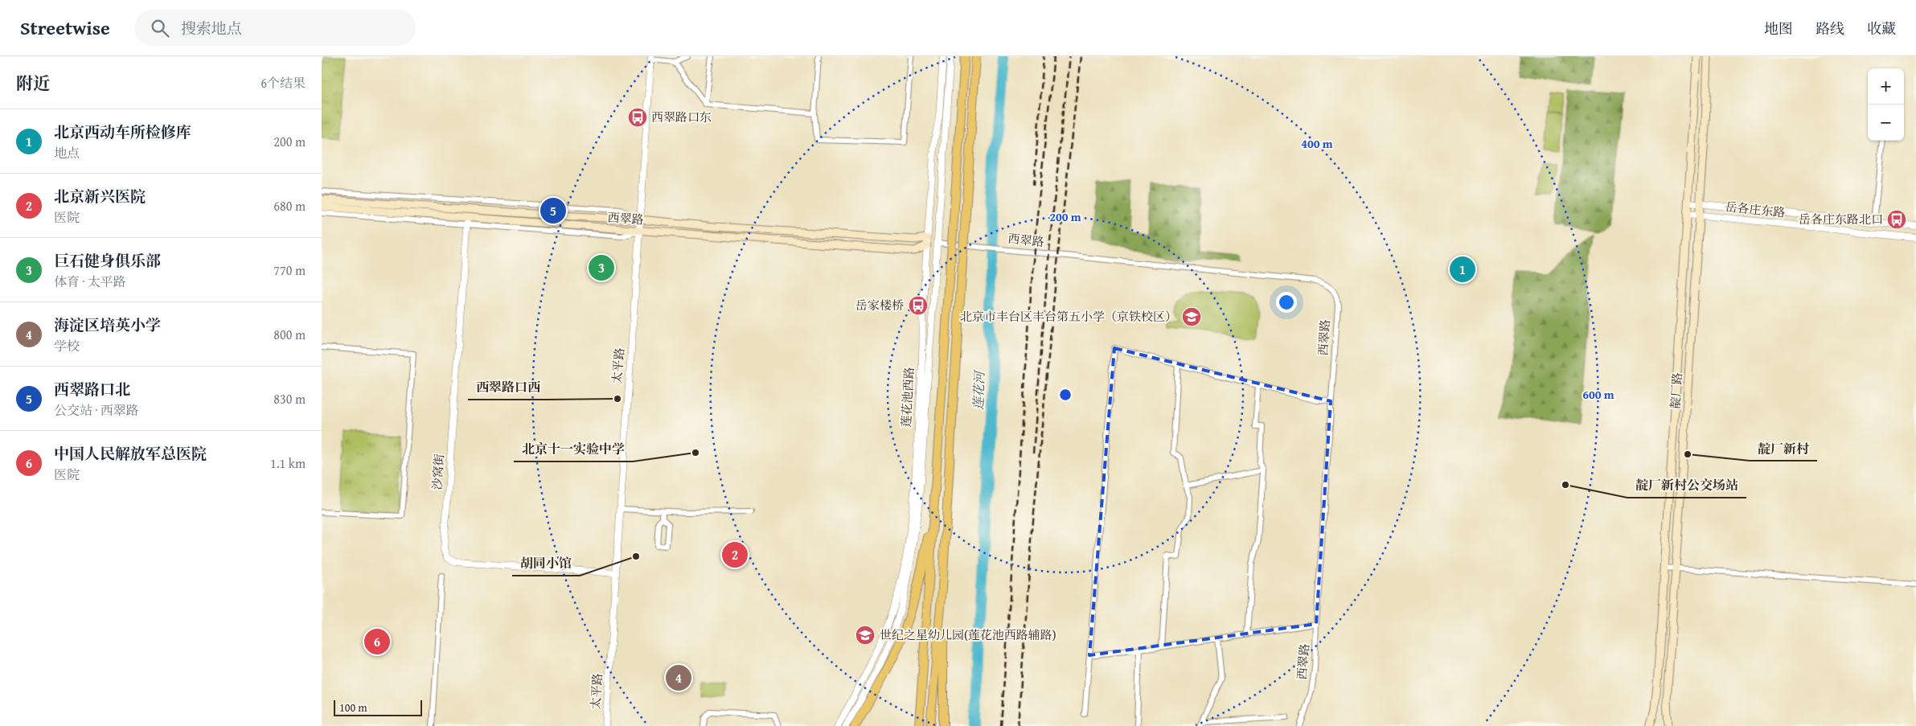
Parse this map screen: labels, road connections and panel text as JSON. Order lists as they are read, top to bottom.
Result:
{
  "streets": {
    "main road": ["西翠路", "靛厂路"],
    "street": [
      "岳各庄东路",
      "太平路",
      "莲花池西路",
      "沙窝街"
    ]
  },
  "crossings": [
    ["岳各庄东路", "靛厂路"],
    ["西翠路", "太平路"],
    ["西翠路", "莲花池西路"],
    ["西翠路", "沙窝街"],
    ["太平路", "沙窝街"]
  ],
  "water": ["莲花河"],
  "places": {
    "bus stop": ["西翠路口东", "岳各庄东路北口", "岳家楼桥"],
    "school or university": ["北京市丰台区丰台第五小学（京铁校区）", "世纪之星幼儿园(莲花池西路辅路)"],
    "other": [
      "西翠路口西",
      "北京十一实验中学",
      "靛厂新村",
      "靛厂新村公交场站",
      "胡同小馆"
    ]
  },
  "scale_bar": "100 m",
  "page": {
    "header": "Streetwise",
    "search": "搜索地点",
    "nav": ["地图", "路线", "收藏"],
    "heading": ["附近", "6个结果"],
    "map_buttons": ["+", "−"],
    "list": [
      {
        "mark": "1",
        "name": "北京西动车所检修库",
        "note": "地点",
        "value": "200 m"
      },
      {
        "mark": "2",
        "name": "北京新兴医院",
        "note": "医院",
        "value": "680 m"
      },
      {
        "mark": "3",
        "name": "巨石健身俱乐部",
        "note": "体育 · 太平路",
        "value": "770 m"
      },
      {
        "mark": "4",
        "name": "海淀区培英小学",
        "note": "学校",
        "value": "800 m"
      },
      {
        "mark": "5",
        "name": "西翠路口北",
        "note": "公交站 · 西翠路",
        "value": "830 m"
      },
      {
        "mark": "6",
        "name": "中国人民解放军总医院",
        "note": "医院",
        "value": "1.1 km"
      }
    ],
    "pins": [
      "5",
      "3",
      "1",
      "2",
      "6",
      "4"
    ],
    "scale": "100 m"
  },
  "rings": ["400 m", "200 m", "600 m"]
}
